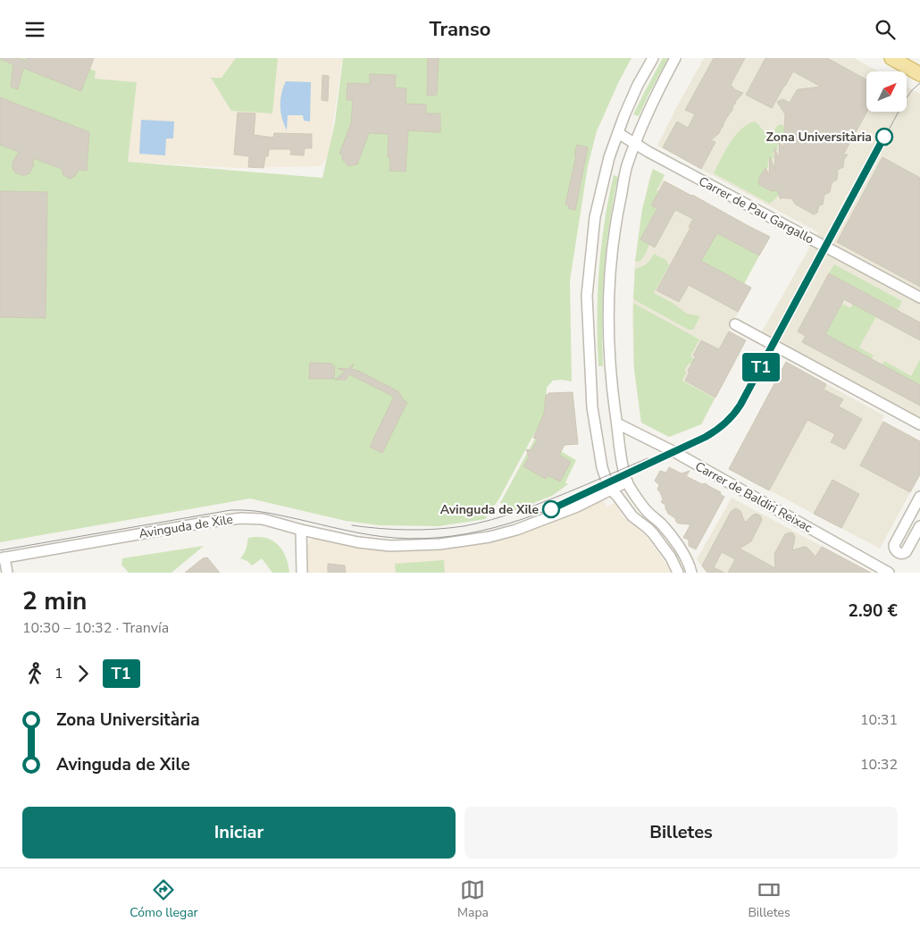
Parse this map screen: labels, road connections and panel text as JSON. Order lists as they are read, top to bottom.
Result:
{
  "streets": {
    "street": ["Carrer de Pau Gargallo", "Carrer de Baldiri Reixac", "Avinguda de Xile"]
  },
  "places": ["Zona Universitària", "Avinguda de Xile"],
  "lines": ["tram line T1"],
  "north": "top right",
  "page": {
    "header": "Transo",
    "on_map": "T1",
    "heading": ["2 min", "10:30 – 10:32 · Tranvía", "2.90 €"],
    "legs": ["1", "T1"],
    "list": [
      {
        "name": "Zona Universitària",
        "value": "10:31"
      },
      {
        "name": "Avinguda de Xile",
        "value": "10:32"
      }
    ],
    "buttons": ["Iniciar", "Billetes"],
    "tabs": ["Cómo llegar", "Mapa", "Billetes"]
  }
}
